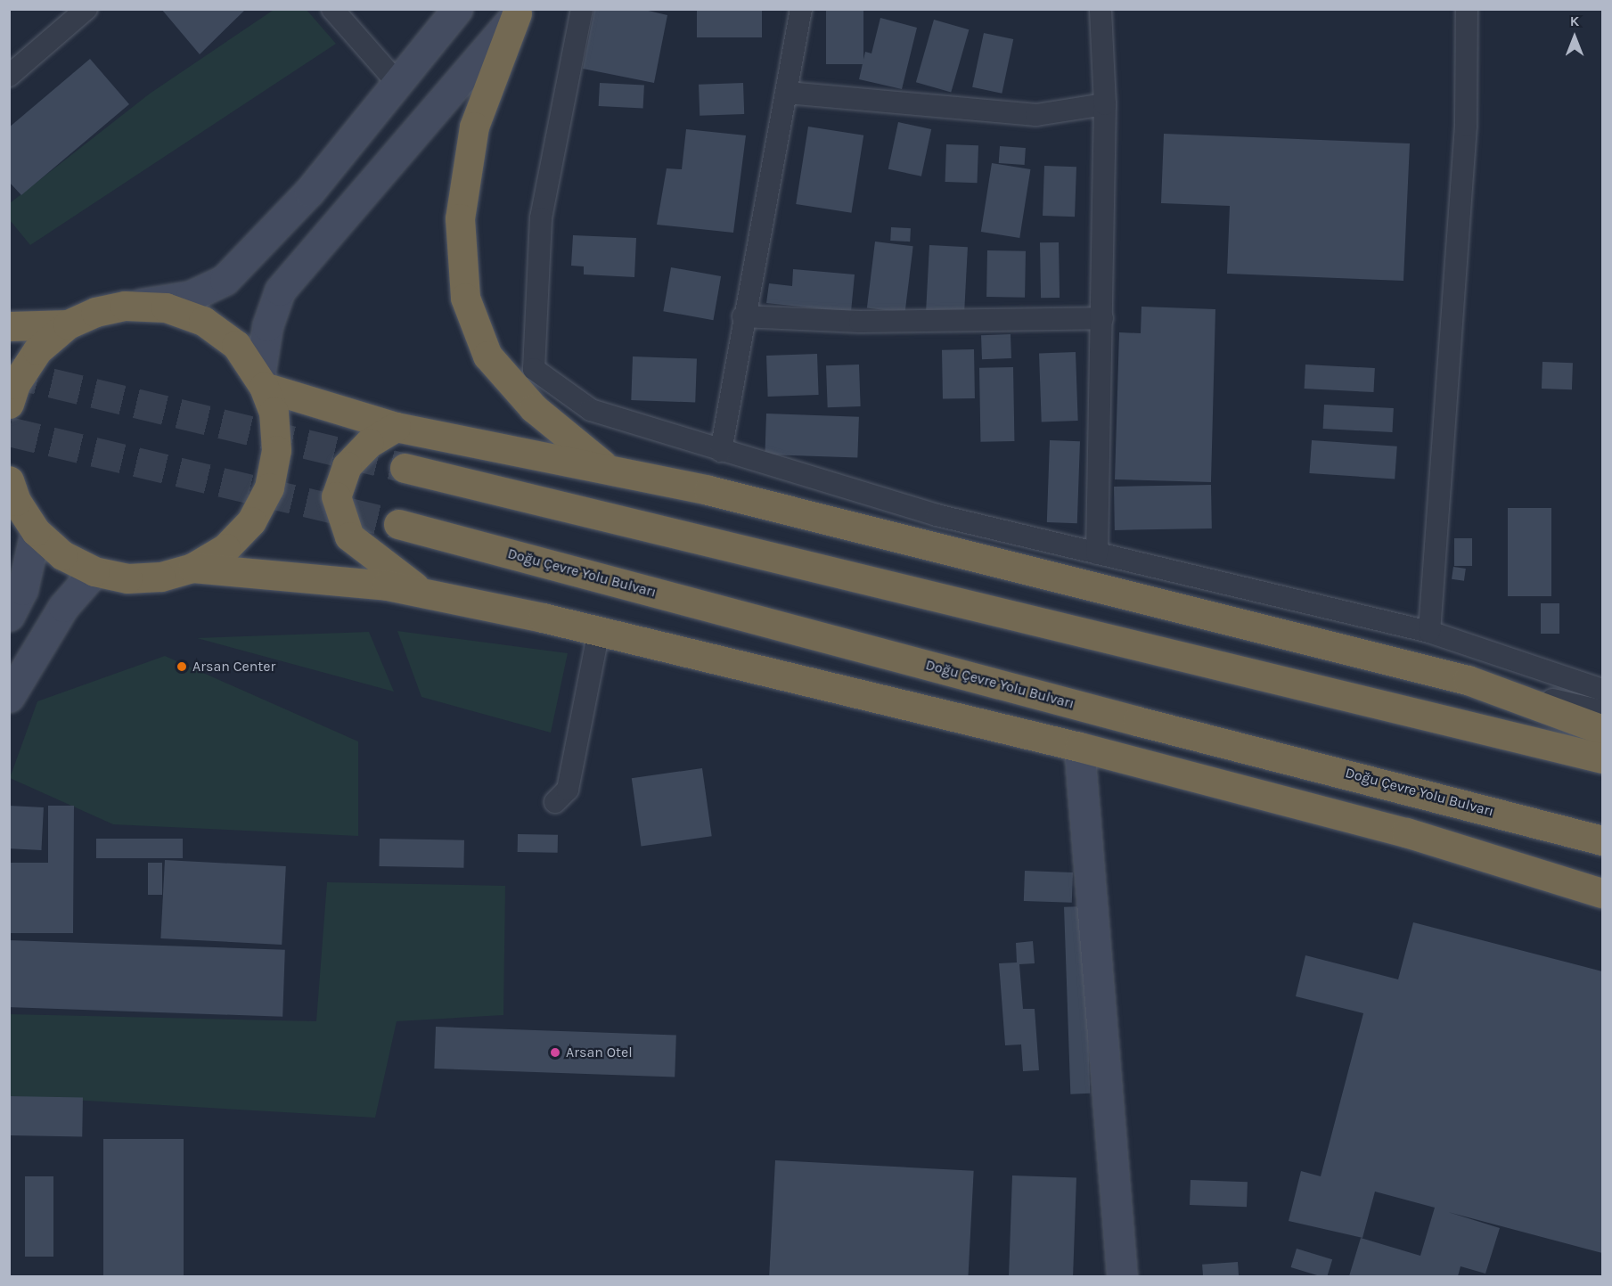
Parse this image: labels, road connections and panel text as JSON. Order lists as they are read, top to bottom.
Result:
{
  "streets": {
    "highway": ["Doğu Çevre Yolu Bulvarı"]
  },
  "places": ["Arsan Center", "Arsan Otel"],
  "north": "top"
}
